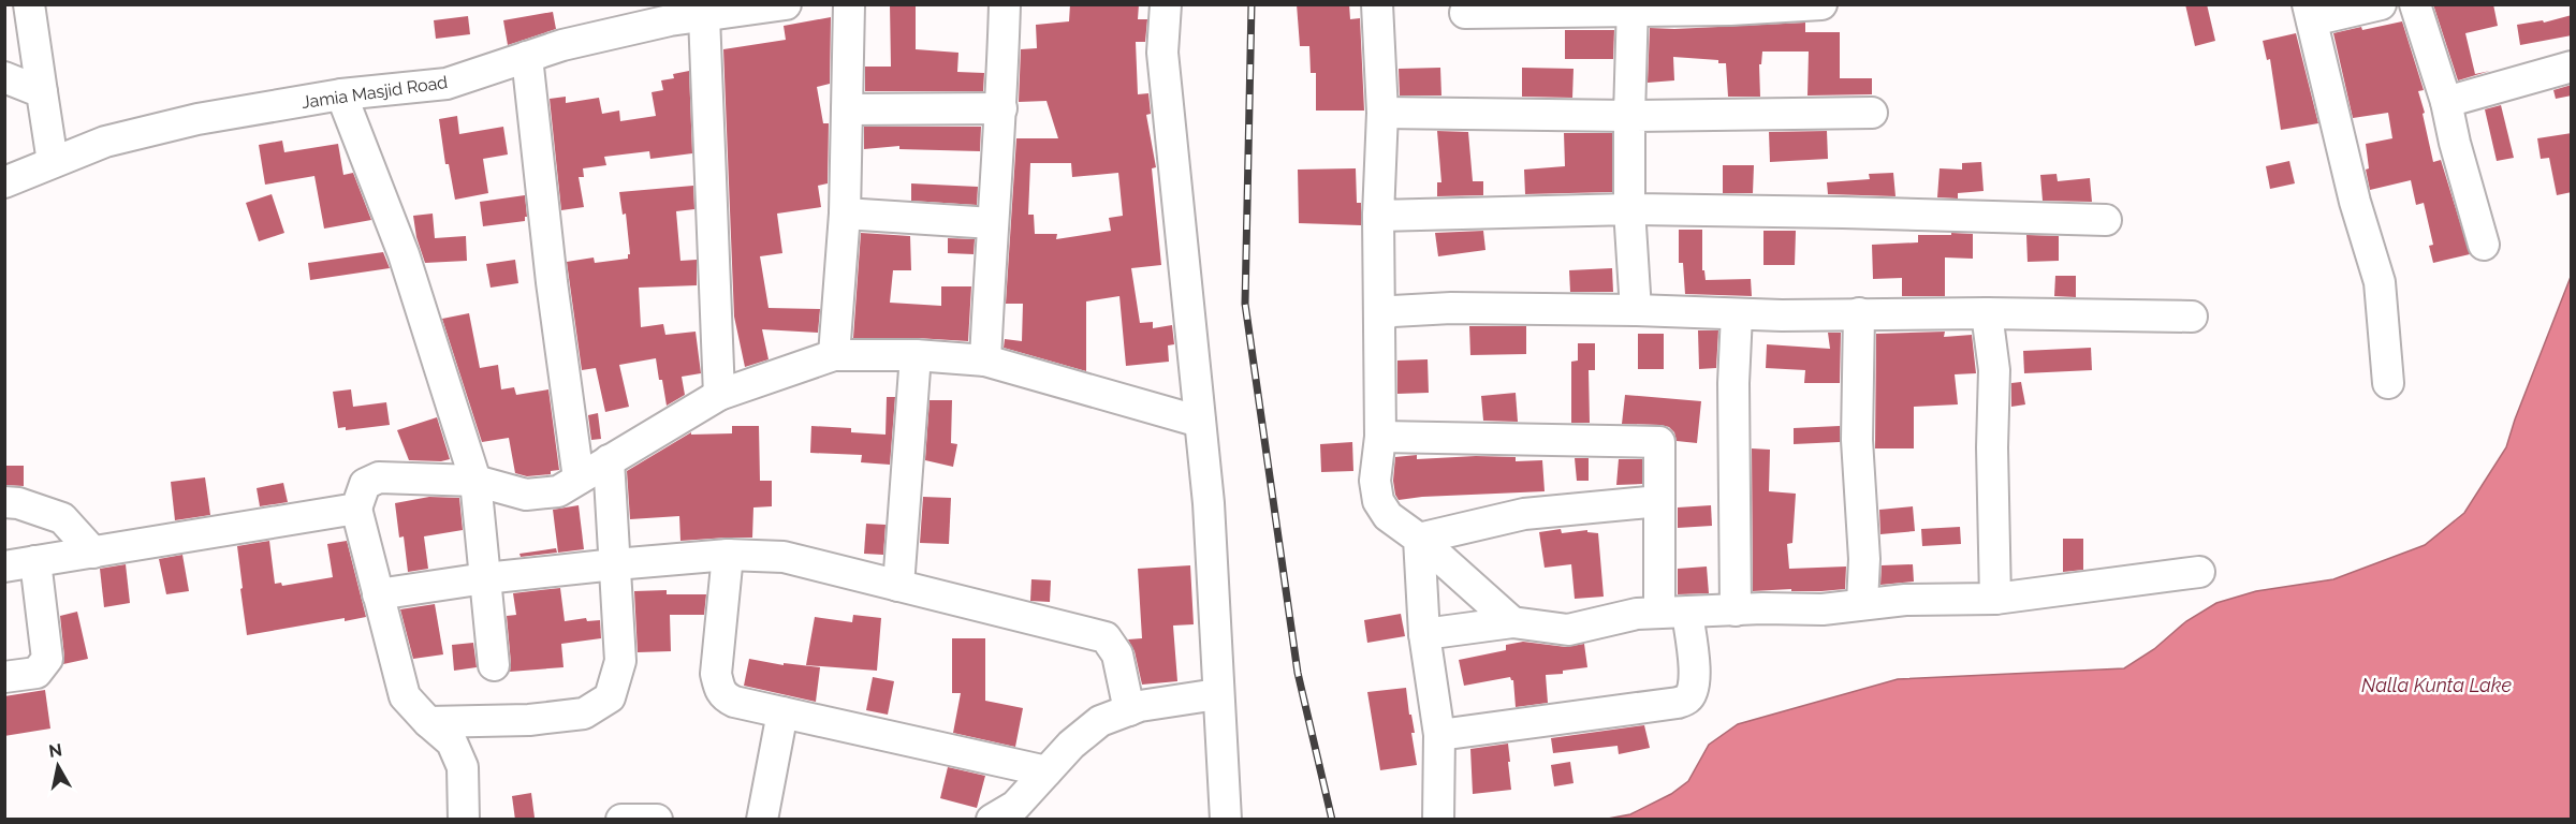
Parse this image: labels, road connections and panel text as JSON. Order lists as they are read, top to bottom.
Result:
{
  "streets": {
    "street": ["Jamia Masjid Road"]
  },
  "water": ["Nalla Kunta Lake"],
  "north": "top"
}
